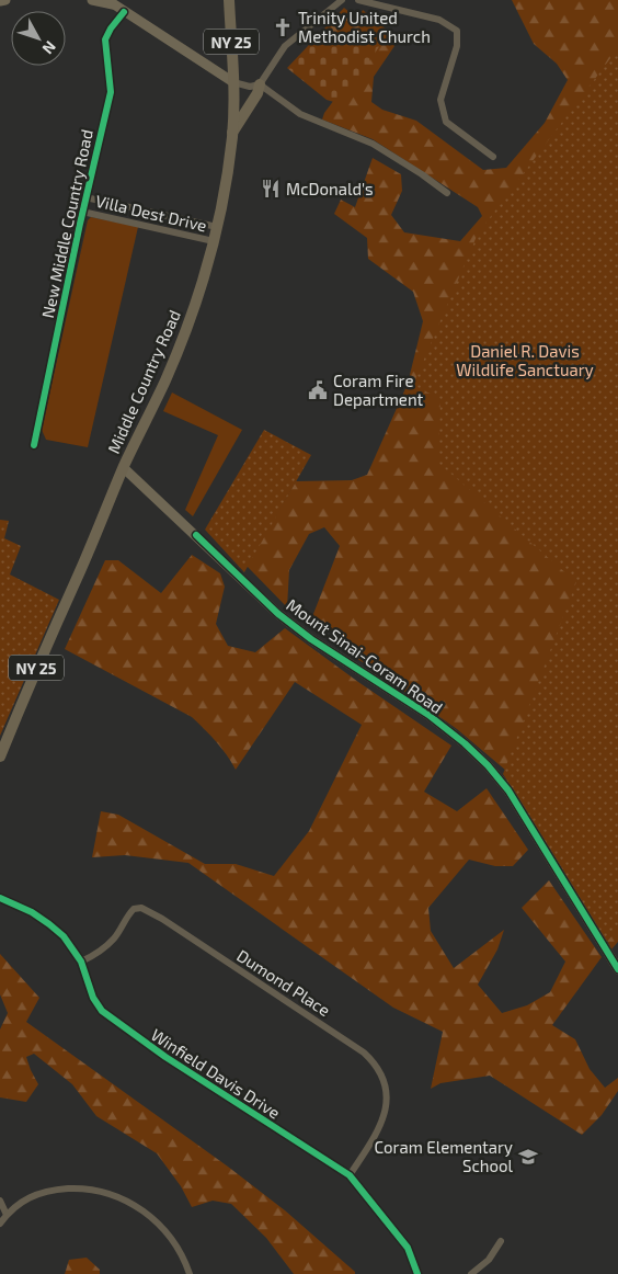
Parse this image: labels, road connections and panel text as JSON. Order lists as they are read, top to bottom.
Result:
{
  "streets": {
    "main road": ["NY 25", "Middle Country Road", "Mount Sinai-Coram Road"],
    "street": [
      "Villa Dest Drive",
      "New Middle Country Road",
      "Dumond Place",
      "Winfield Davis Drive"
    ]
  },
  "crossings": [
    ["Villa Dest Drive", "New Middle Country Road"],
    ["Villa Dest Drive", "Middle Country Road"],
    ["Middle Country Road", "Mount Sinai-Coram Road"],
    ["Dumond Place", "Winfield Davis Drive"]
  ],
  "parks": ["Daniel R. Davis Wildlife Sanctuary"],
  "places": {
    "church": ["Trinity United Methodist Church"],
    "restaurant": ["McDonald's"],
    "public building": ["Coram Fire Department"],
    "school or university": ["Coram Elementary School"]
  },
  "north": "bottom right"
}
